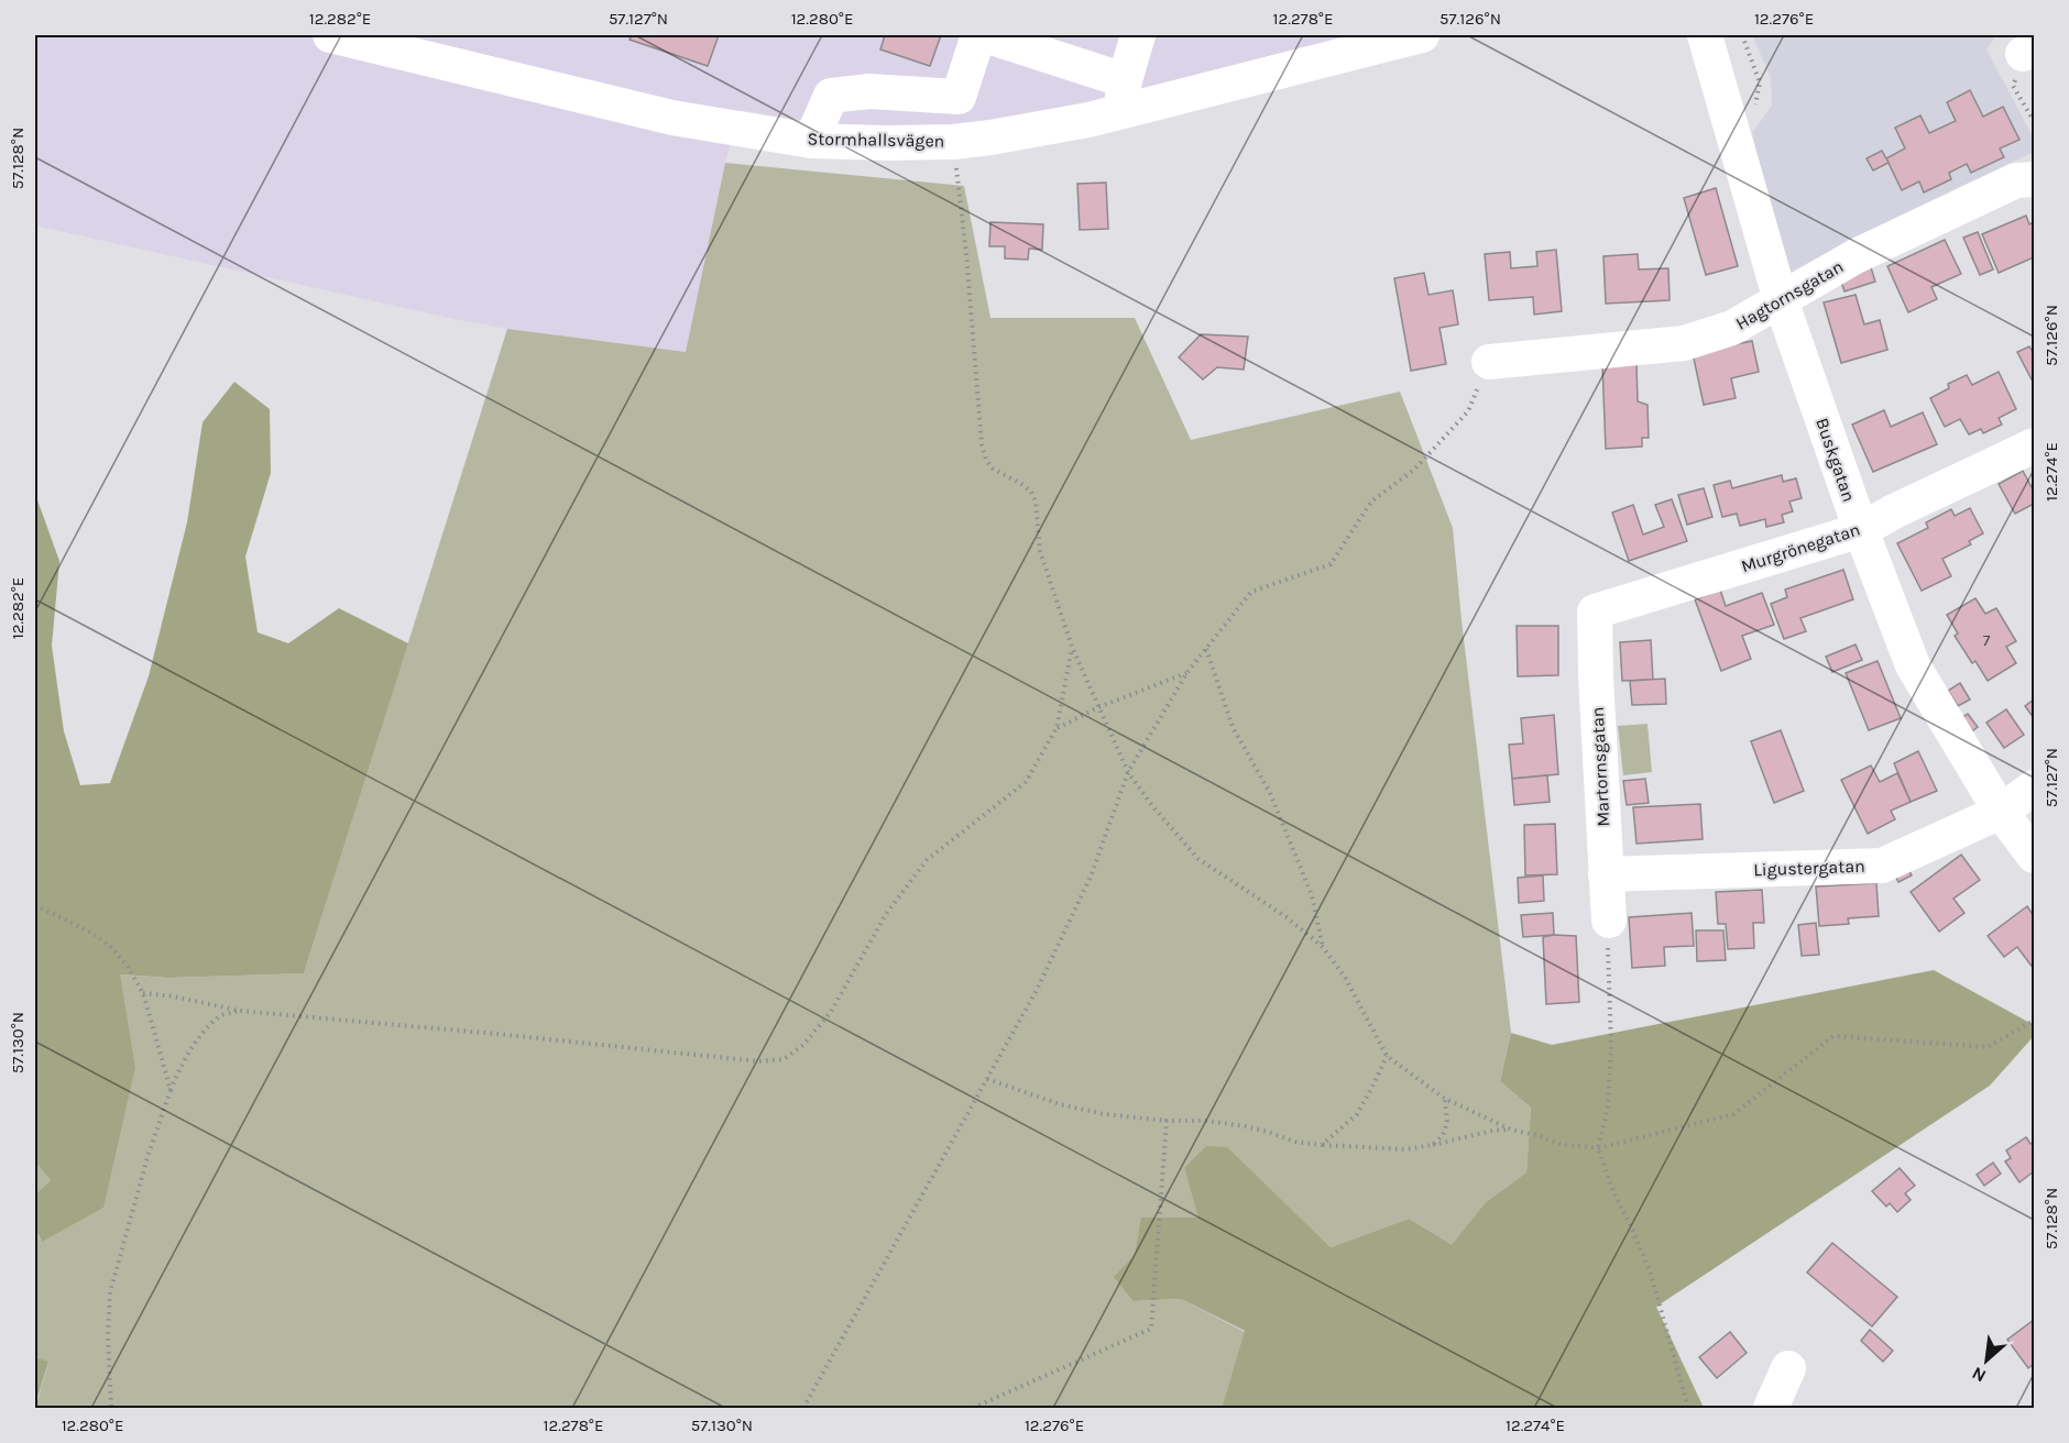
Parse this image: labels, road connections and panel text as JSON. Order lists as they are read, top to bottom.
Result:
{
  "streets": {
    "street": [
      "Stormhallsvägen",
      "Hagtornsgatan",
      "Buskgatan",
      "Murgrönegatan",
      "Martornsgatan",
      "Ligustergatan"
    ]
  },
  "crossings": [
    ["Hagtornsgatan", "Buskgatan"],
    ["Buskgatan", "Murgrönegatan"],
    ["Buskgatan", "Ligustergatan"],
    ["Murgrönegatan", "Martornsgatan"],
    ["Martornsgatan", "Ligustergatan"]
  ],
  "house_numbers": ["7"],
  "north": "bottom left",
  "coordinates": [
    "12.282°E",
    "57.127°N",
    "12.280°E",
    "12.278°E",
    "57.126°N",
    "12.276°E",
    "57.128°N",
    "12.274°E",
    "57.130°N"
  ]
}
